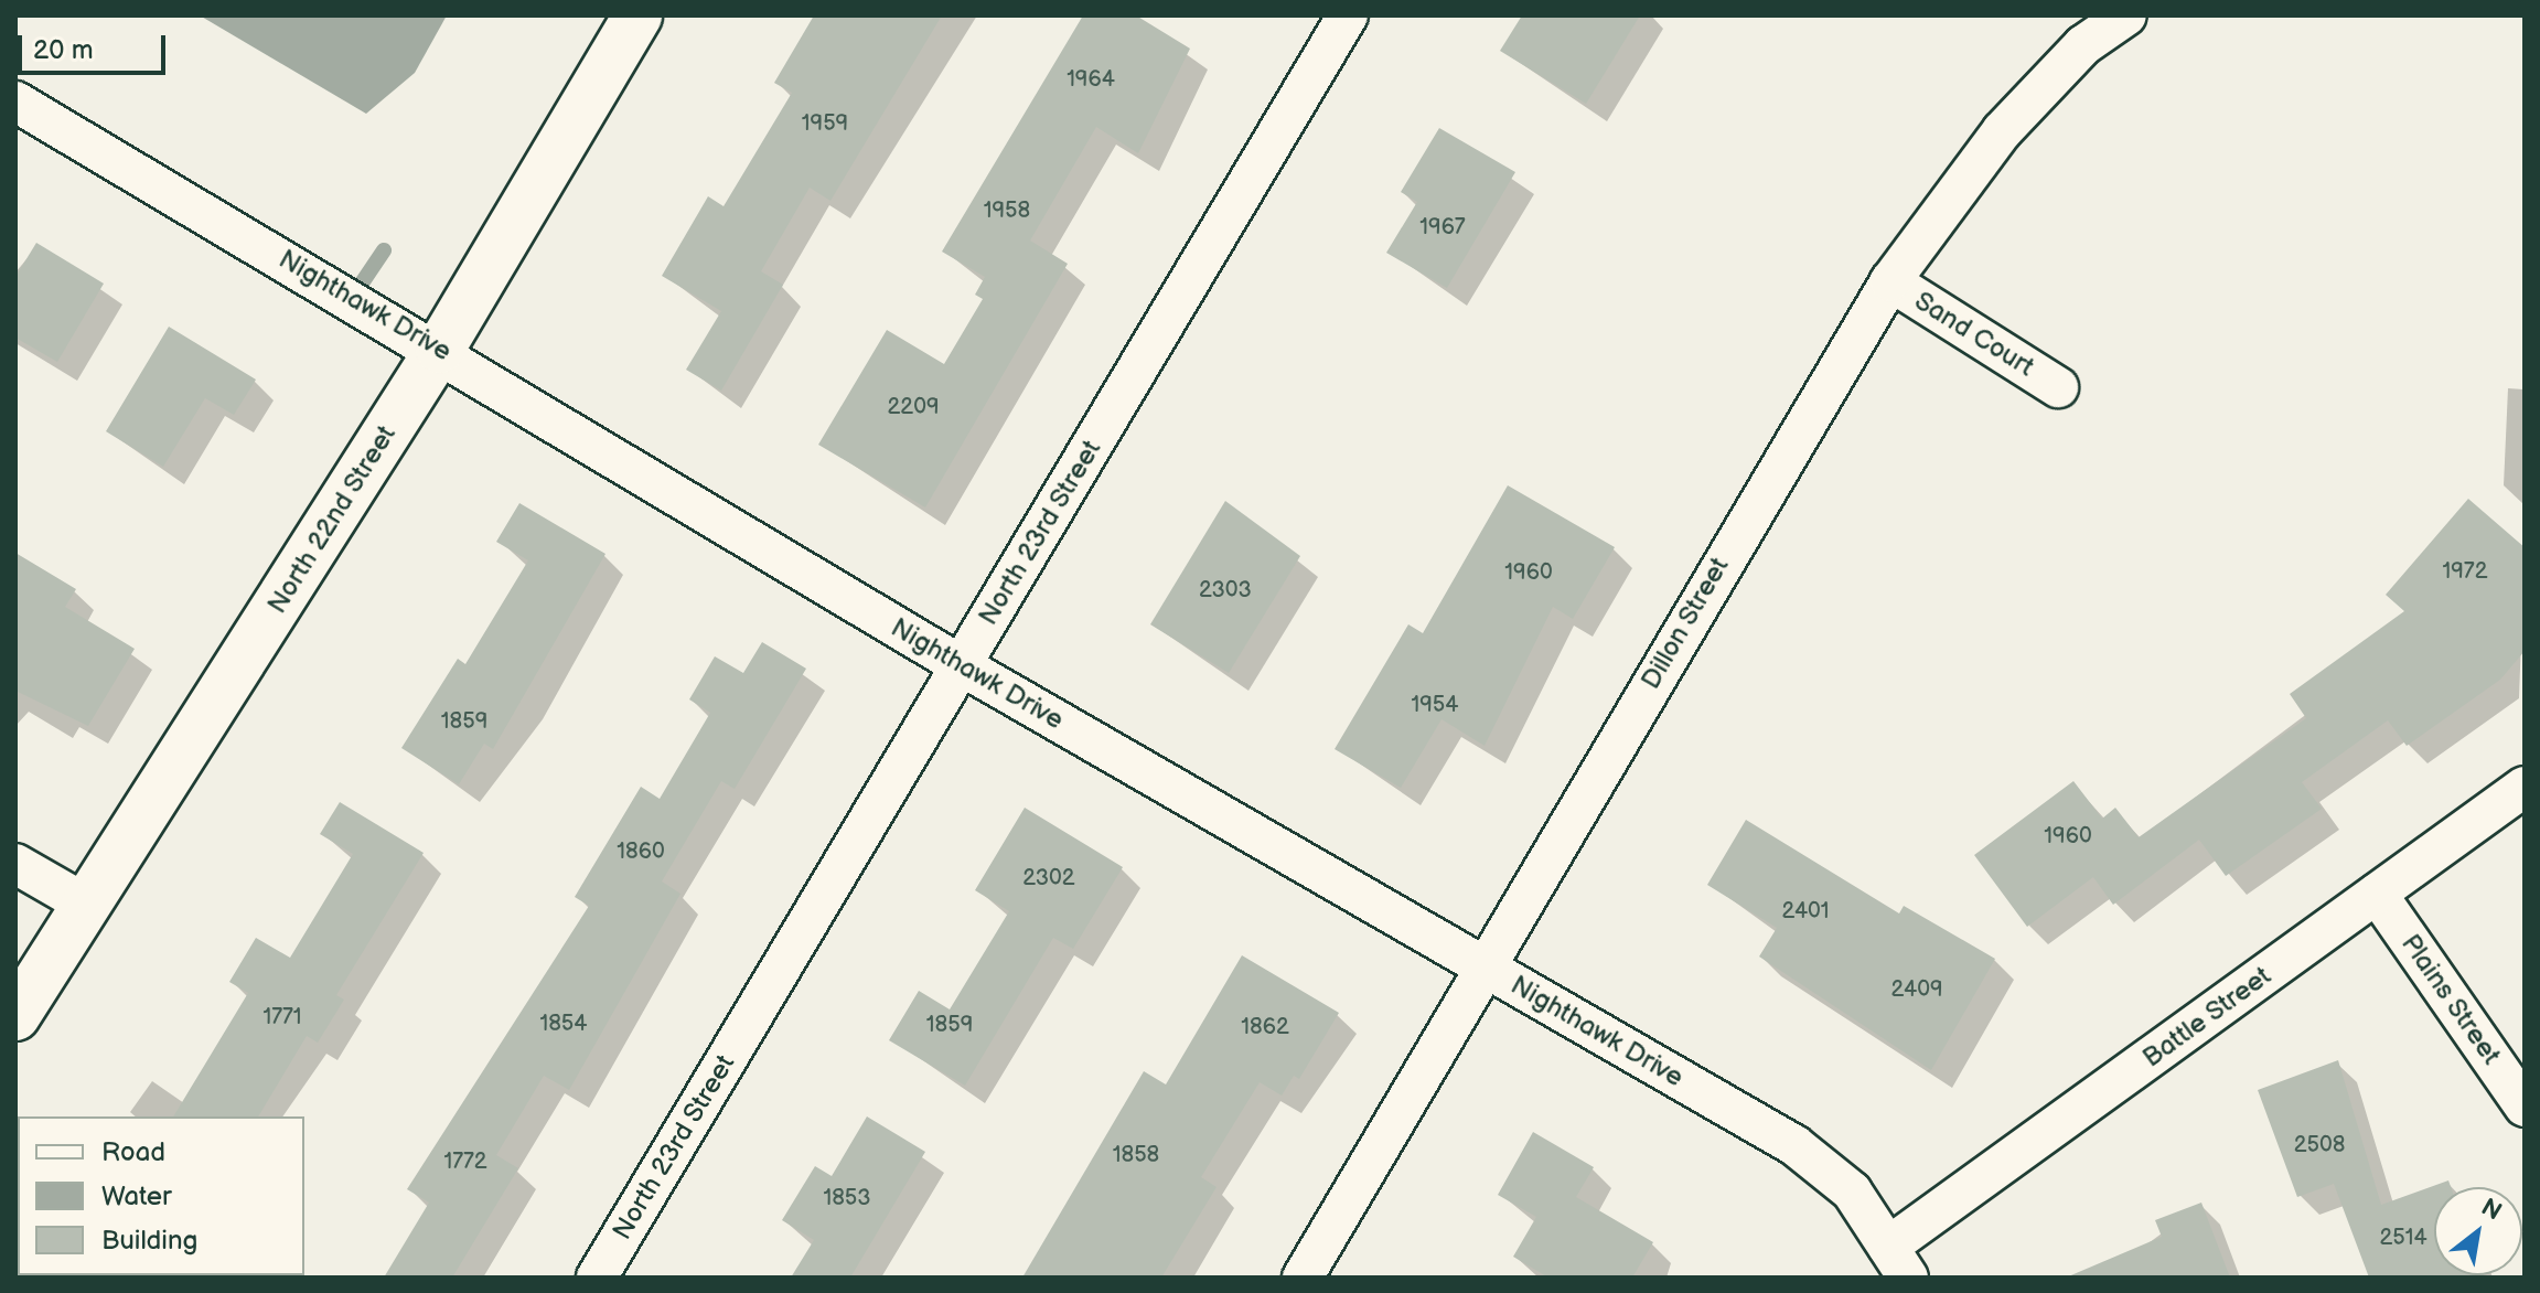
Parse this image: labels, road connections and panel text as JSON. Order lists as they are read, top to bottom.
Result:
{
  "streets": {
    "street": [
      "Nighthawk Drive",
      "Sand Court",
      "North 22nd Street",
      "North 23rd Street",
      "Dillon Street",
      "Plains Street",
      "Battle Street"
    ]
  },
  "crossings": [
    ["Nighthawk Drive", "North 22nd Street"],
    ["Nighthawk Drive", "North 23rd Street"],
    ["Nighthawk Drive", "Dillon Street"],
    ["Nighthawk Drive", "Battle Street"],
    ["Sand Court", "Dillon Street"],
    ["Plains Street", "Battle Street"]
  ],
  "house_numbers": [
    "1964",
    "1959",
    "1958",
    "1967",
    "2209",
    "1972",
    "1960",
    "2303",
    "1954",
    "1859",
    "1960",
    "1860",
    "2302",
    "2401",
    "2409",
    "1771",
    "1854",
    "1859",
    "1862",
    "2508",
    "1858",
    "1772",
    "1853",
    "2514"
  ],
  "legend": ["Road", "Water", "Building"],
  "scale_bar": "20 m",
  "north": "top right"
}
